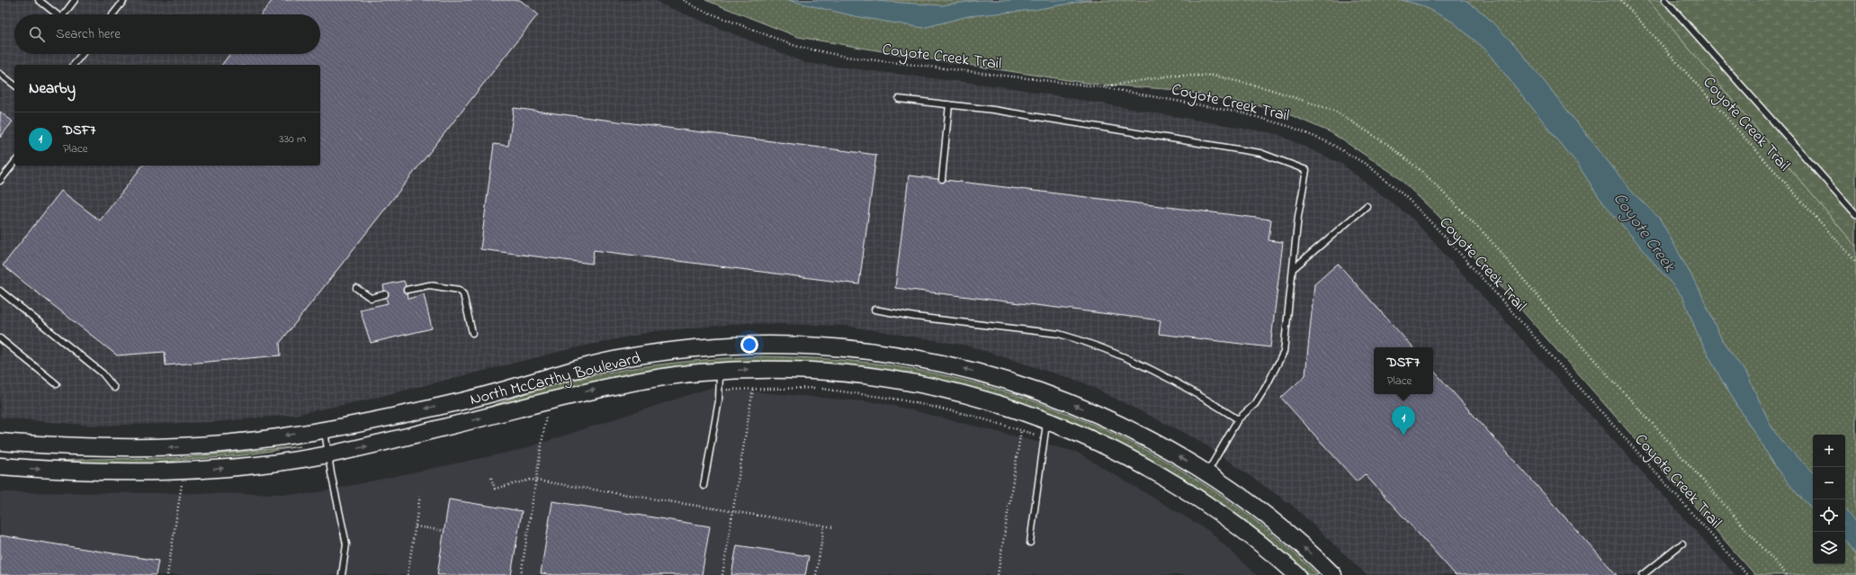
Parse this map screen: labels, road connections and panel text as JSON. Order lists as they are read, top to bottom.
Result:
{
  "streets": {
    "main road": ["North McCarthy Boulevard"],
    "path": ["Coyote Creek Trail"]
  },
  "water": ["Coyote Creek"],
  "page": {
    "search": "Search here",
    "heading": "Nearby",
    "list": [
      {
        "mark": "1",
        "name": "DSF7",
        "note": "Place",
        "value": "330 m"
      }
    ],
    "popup": ["DSF7", "Place"],
    "pins": "1",
    "map_buttons": ["+", "−"]
  }
}
